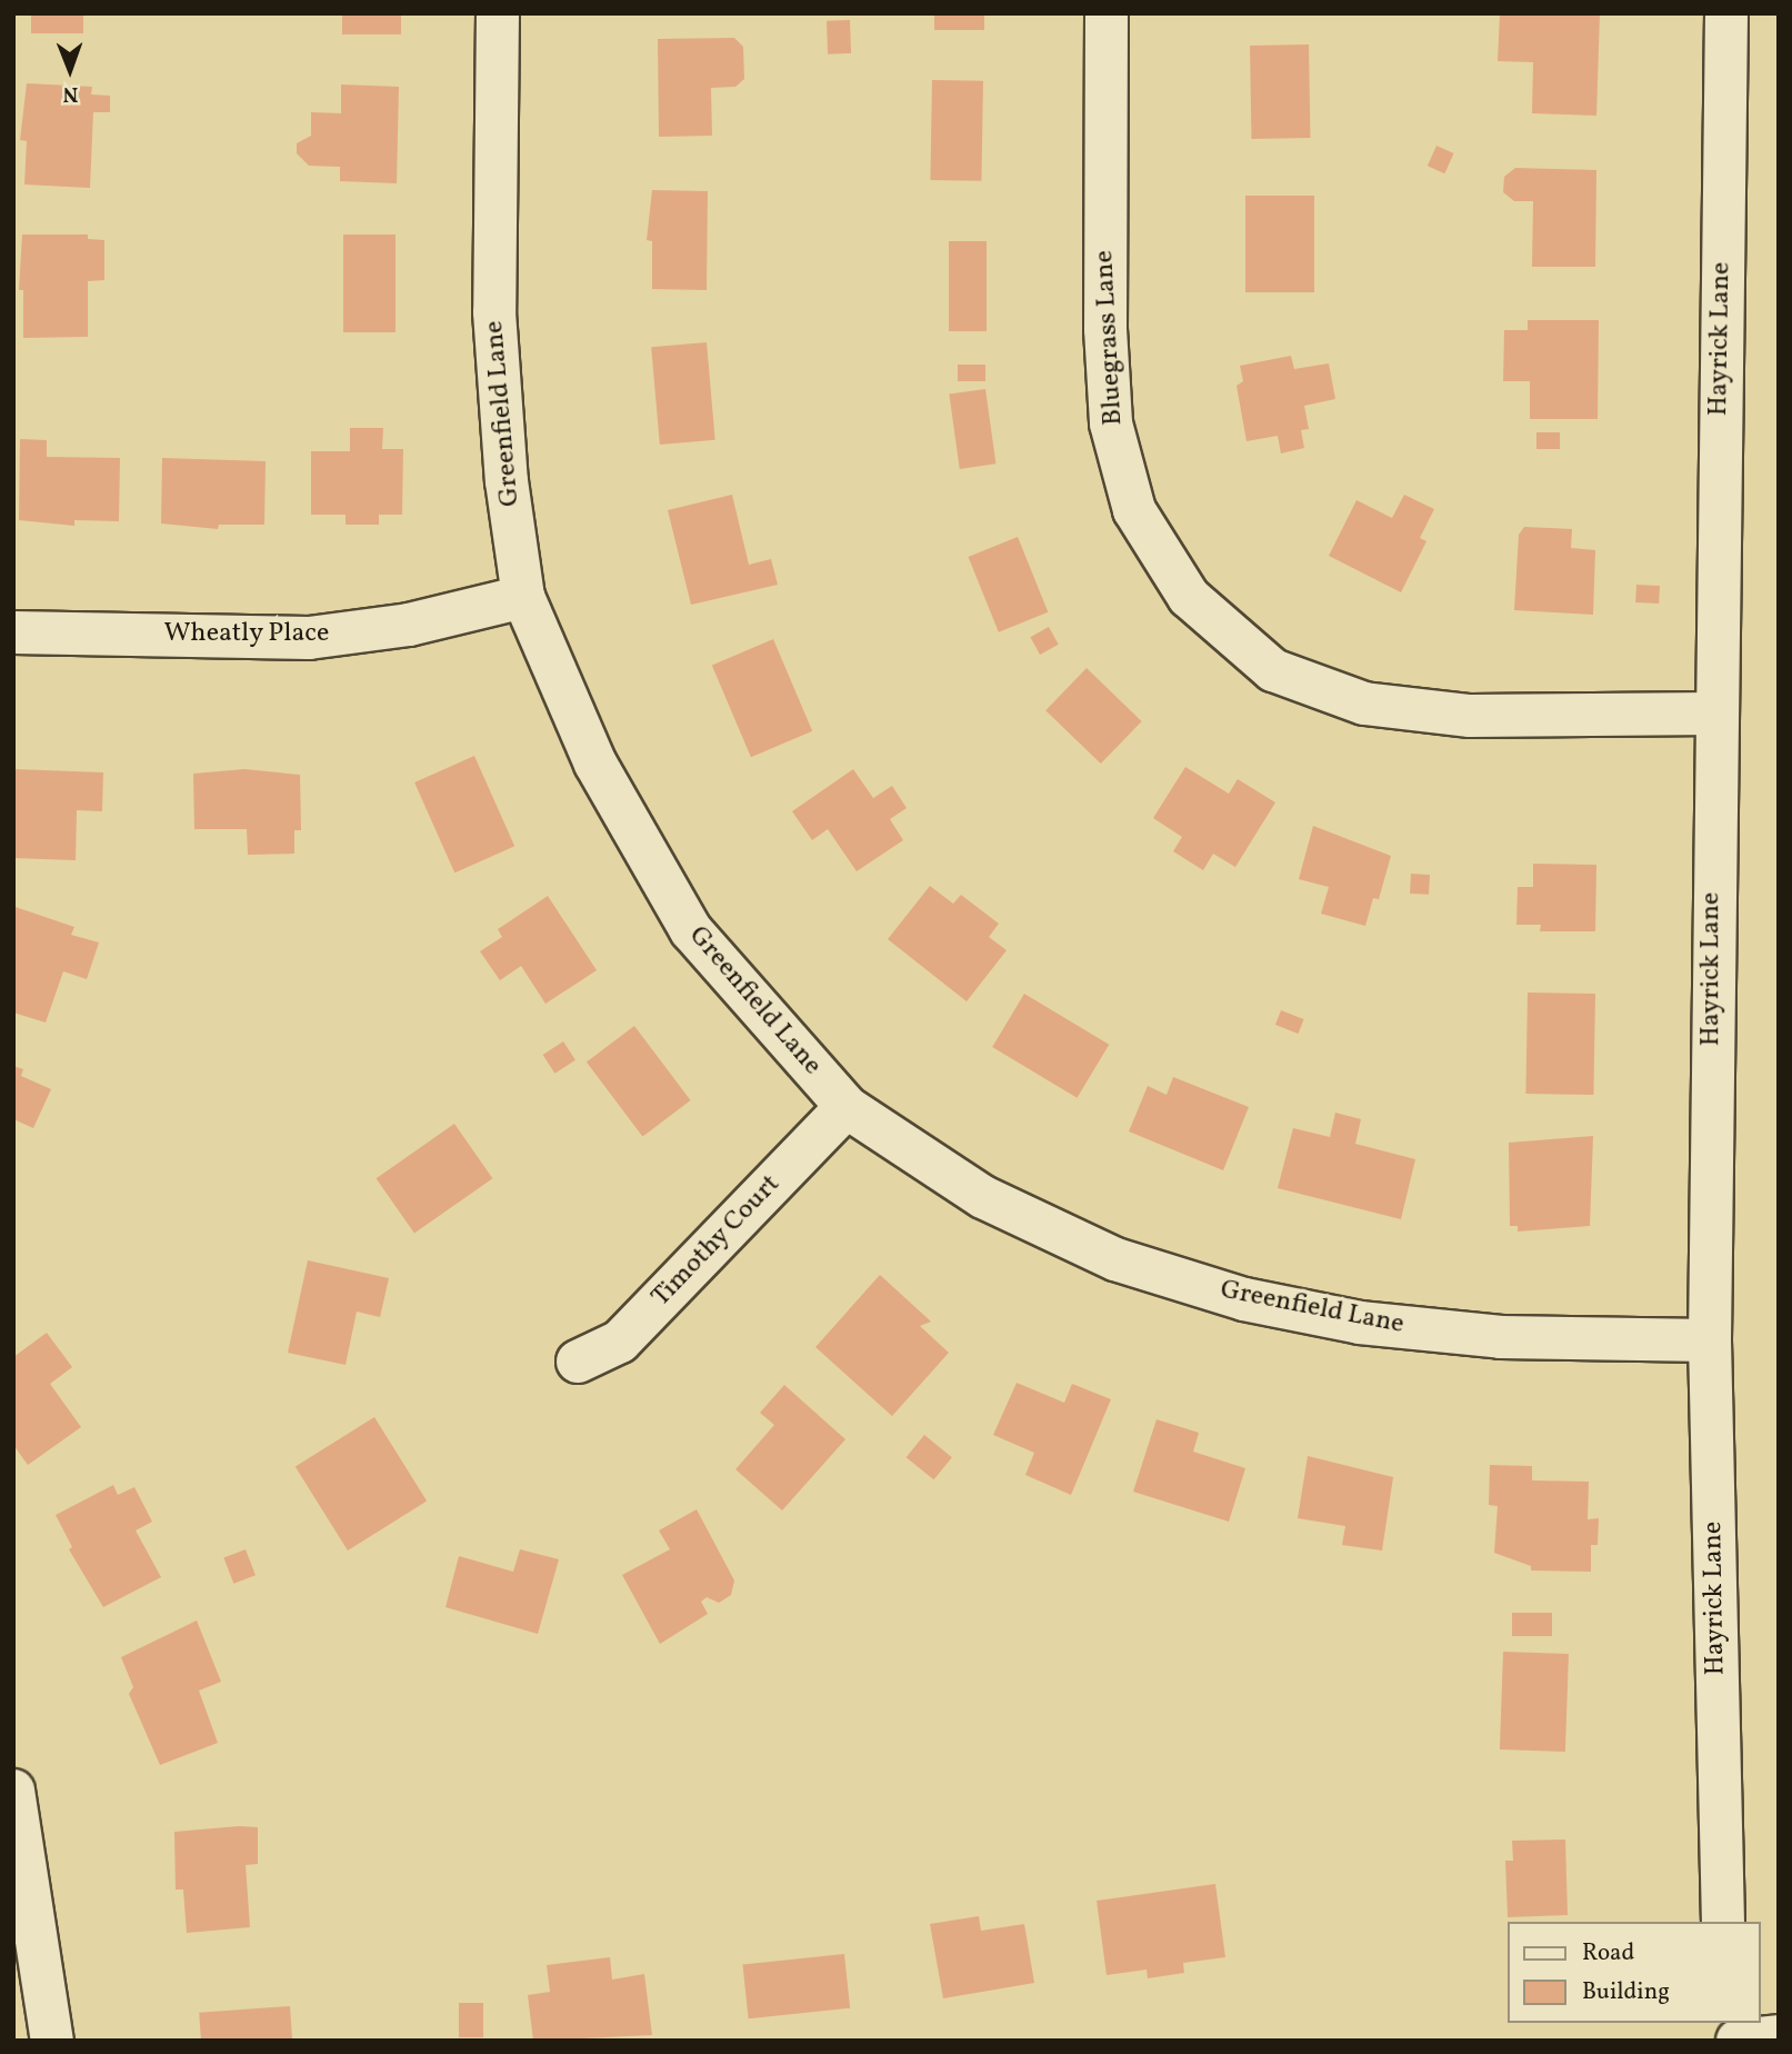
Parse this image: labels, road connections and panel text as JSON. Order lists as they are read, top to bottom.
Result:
{
  "streets": {
    "street": [
      "Bluegrass Lane",
      "Hayrick Lane",
      "Greenfield Lane",
      "Wheatly Place",
      "Timothy Court"
    ]
  },
  "crossings": [
    ["Bluegrass Lane", "Hayrick Lane"],
    ["Hayrick Lane", "Greenfield Lane"],
    ["Greenfield Lane", "Wheatly Place"],
    ["Greenfield Lane", "Timothy Court"]
  ],
  "legend": ["Road", "Building"],
  "north": "bottom"
}
